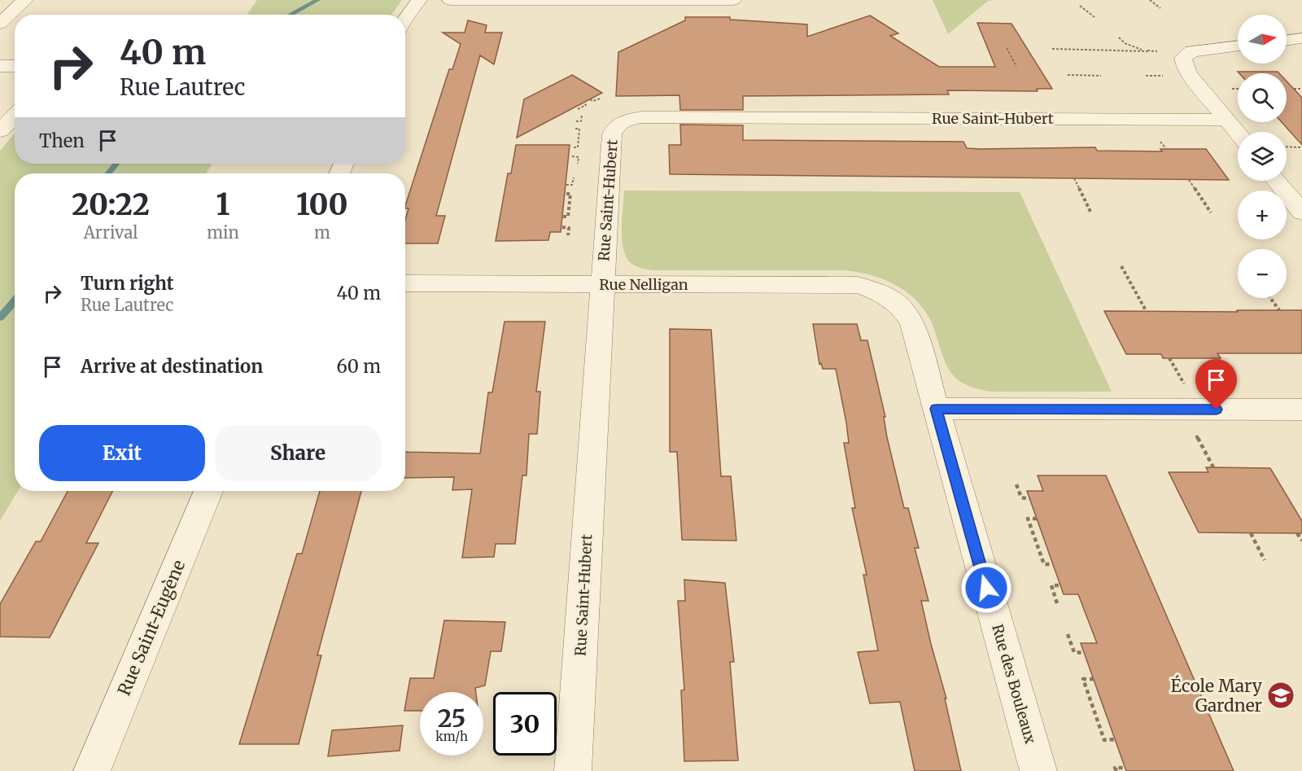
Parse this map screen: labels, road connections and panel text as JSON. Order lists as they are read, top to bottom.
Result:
{
  "streets": {
    "street": [
      "Rue Saint-Hubert",
      "Rue Nelligan",
      "Rue Saint-Eugène",
      "Rue des Bouleaux"
    ]
  },
  "crossings": [
    ["Rue Saint-Hubert", "Rue Nelligan"],
    ["Rue Nelligan", "Rue des Bouleaux"]
  ],
  "places": {
    "school or university": ["École Mary Gardner"]
  },
  "north": "right",
  "page": {
    "map_buttons": ["+", "−"],
    "turn": ["40 m", "Rue Lautrec"],
    "then": "Then",
    "eta": [
      "20:22",
      "Arrival",
      "1",
      "min",
      "100",
      "m"
    ],
    "list": [
      {
        "name": "Turn right",
        "note": "Rue Lautrec",
        "value": "40 m"
      },
      {
        "name": "Arrive at destination",
        "value": "60 m"
      }
    ],
    "buttons": ["Exit", "Share"],
    "speed": "25 km/h",
    "limit": "30"
  }
}
